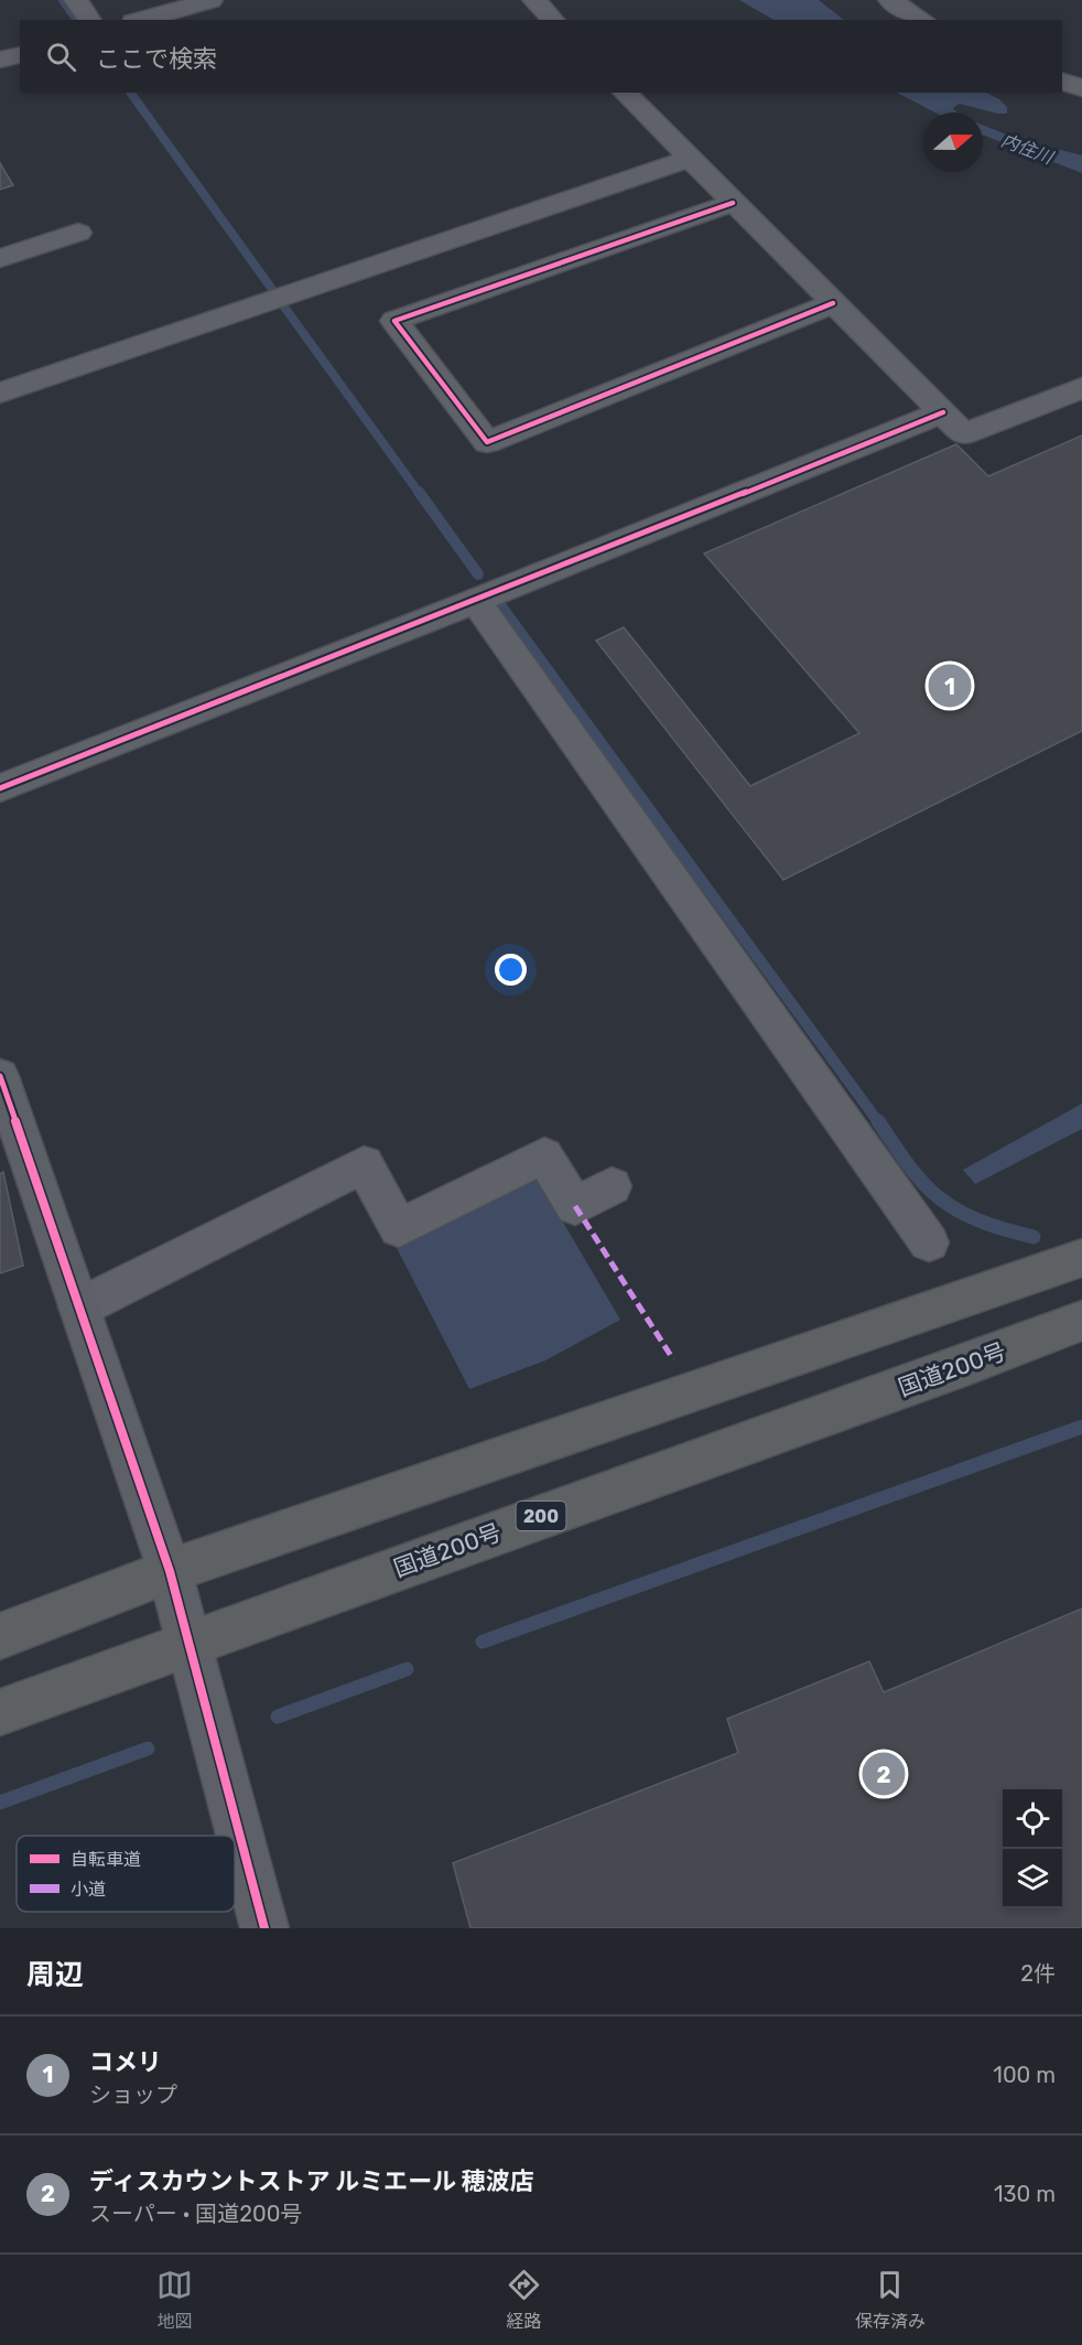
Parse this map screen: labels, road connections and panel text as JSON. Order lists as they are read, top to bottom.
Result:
{
  "streets": {
    "highway": ["国道200号", "200"]
  },
  "water": ["内住川"],
  "legend": ["自転車道", "小道"],
  "north": "right",
  "page": {
    "search": "ここで検索",
    "pins": ["1", "2"],
    "heading": ["周辺", "2件"],
    "list": [
      {
        "mark": "1",
        "name": "コメリ",
        "note": "ショップ",
        "value": "100 m"
      },
      {
        "mark": "2",
        "name": "ディスカウントストア ルミエール 穂波店",
        "note": "スーパー · 国道200号",
        "value": "130 m"
      }
    ],
    "nav": ["地図", "経路", "保存済み"]
  }
}
